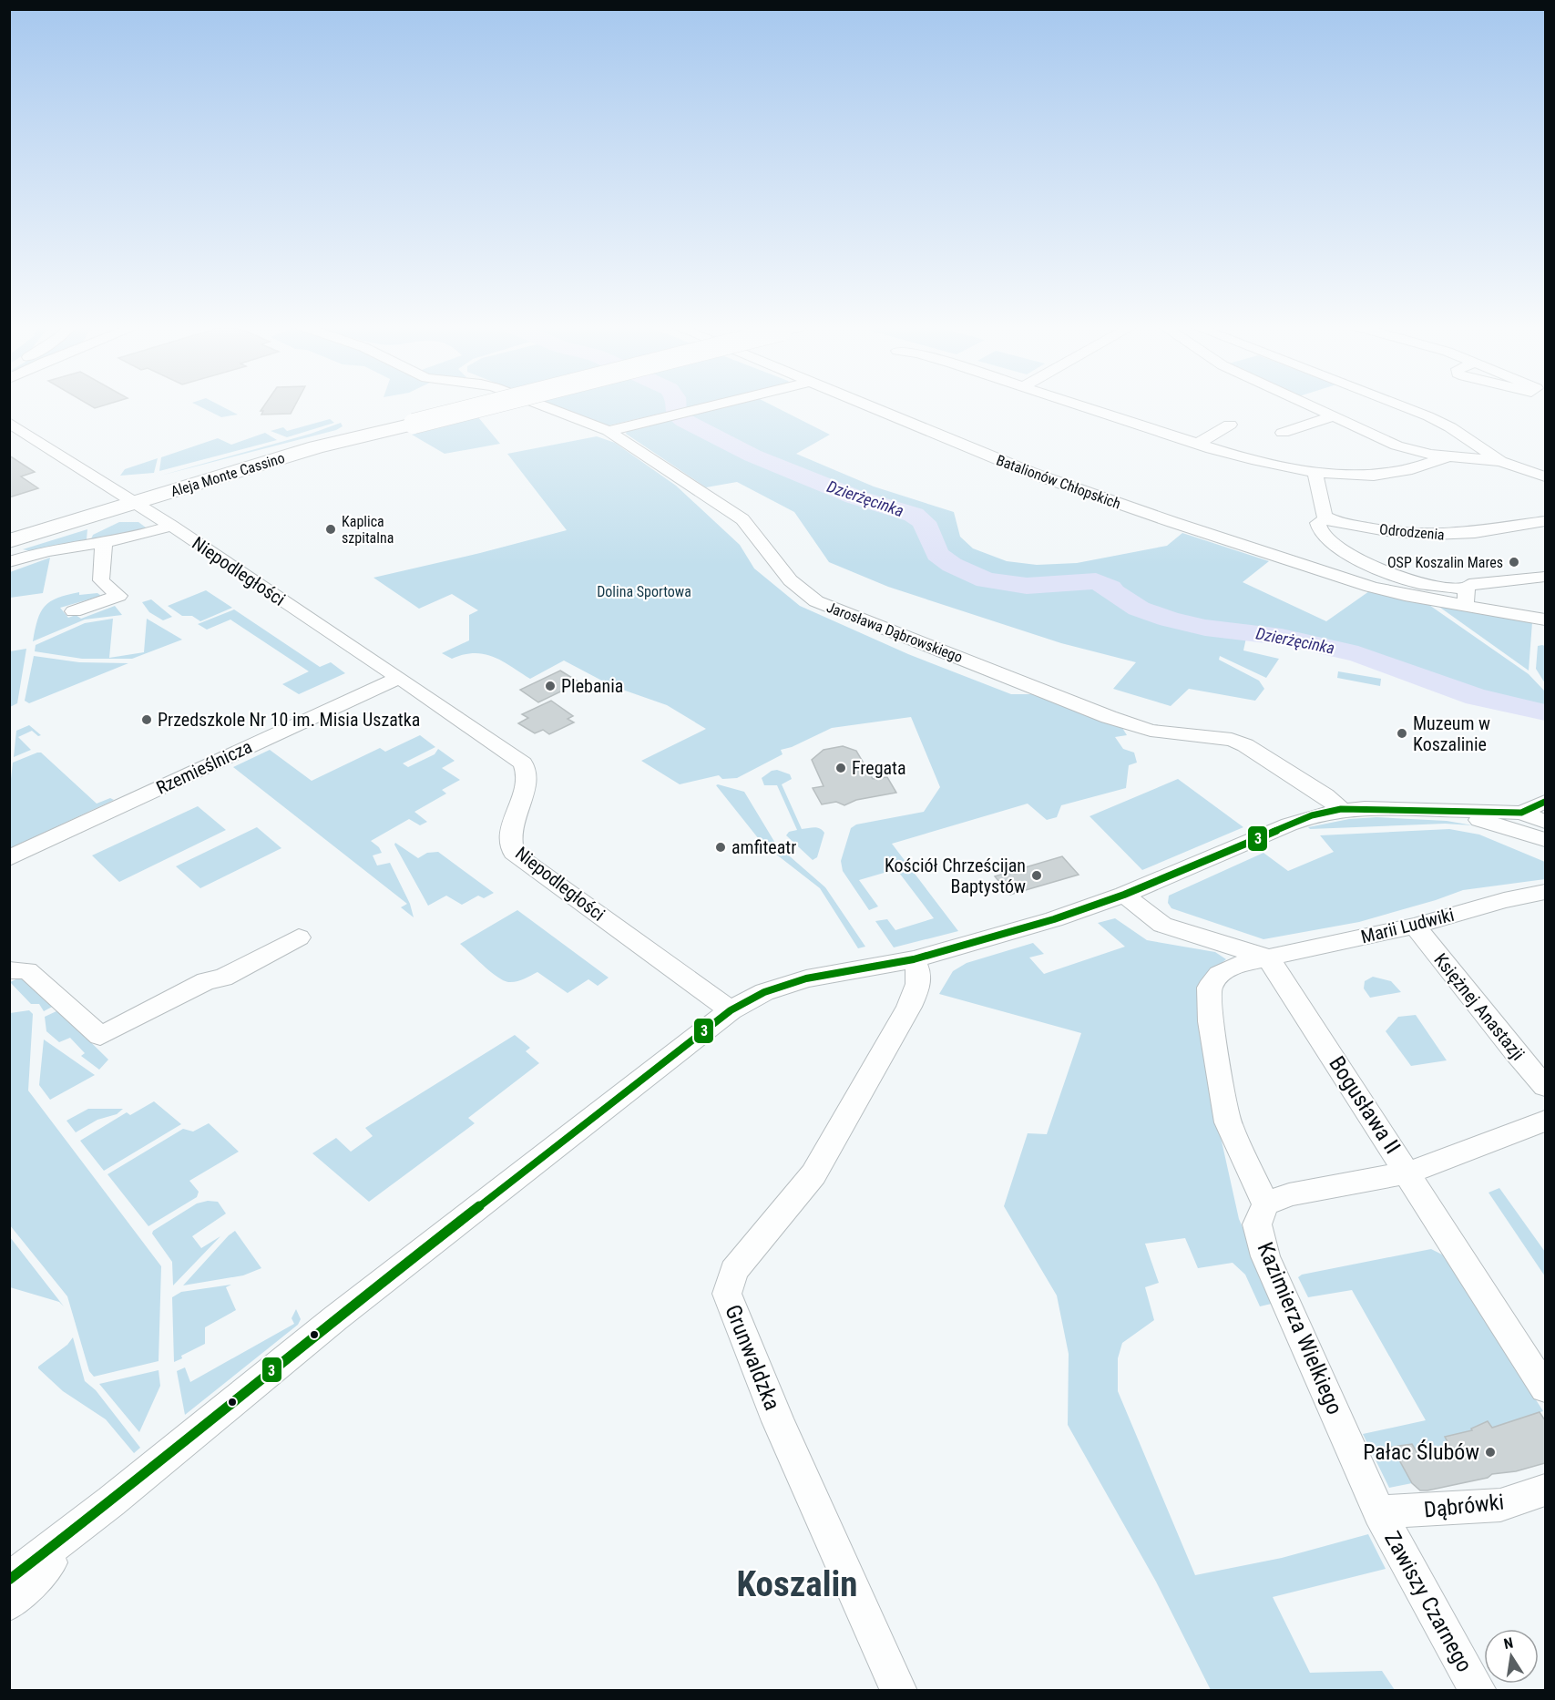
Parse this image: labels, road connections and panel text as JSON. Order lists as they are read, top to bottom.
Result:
{
  "streets": {
    "street": [
      "Aleja Monte Cassino",
      "Batalionów Chłopskich",
      "Odrodzenia",
      "Niepodległości",
      "Jarosława Dąbrowskiego",
      "Rzemieślnicza",
      "Marii Ludwiki",
      "Księżnej Anastazji",
      "Bogusława II",
      "Kazimierza Wielkiego",
      "Grunwaldzka",
      "Dąbrówki",
      "Zawiszy Czarnego"
    ]
  },
  "crossings": [
    ["Aleja Monte Cassino", "Niepodległości"],
    ["Niepodległości", "Rzemieślnicza"],
    ["Marii Ludwiki", "Księżnej Anastazji"],
    ["Marii Ludwiki", "Bogusława II"],
    ["Kazimierza Wielkiego", "Dąbrówki"],
    ["Kazimierza Wielkiego", "Zawiszy Czarnego"],
    ["Dąbrówki", "Zawiszy Czarnego"]
  ],
  "districts": ["Koszalin"],
  "water": ["Dzierżęcinka"],
  "parks": ["Dolina Sportowa"],
  "places": [
    "Kaplica szpitalna",
    "OSP Koszalin Mares",
    "Plebania",
    "Przedszkole Nr 10 im. Misia Uszatka",
    "Muzeum w Koszalinie",
    "Fregata",
    "amfiteatr",
    "Kościół Chrześcijan Baptystów",
    "Pałac Ślubów"
  ],
  "lines": ["transit line 3"],
  "north": "top"
}
